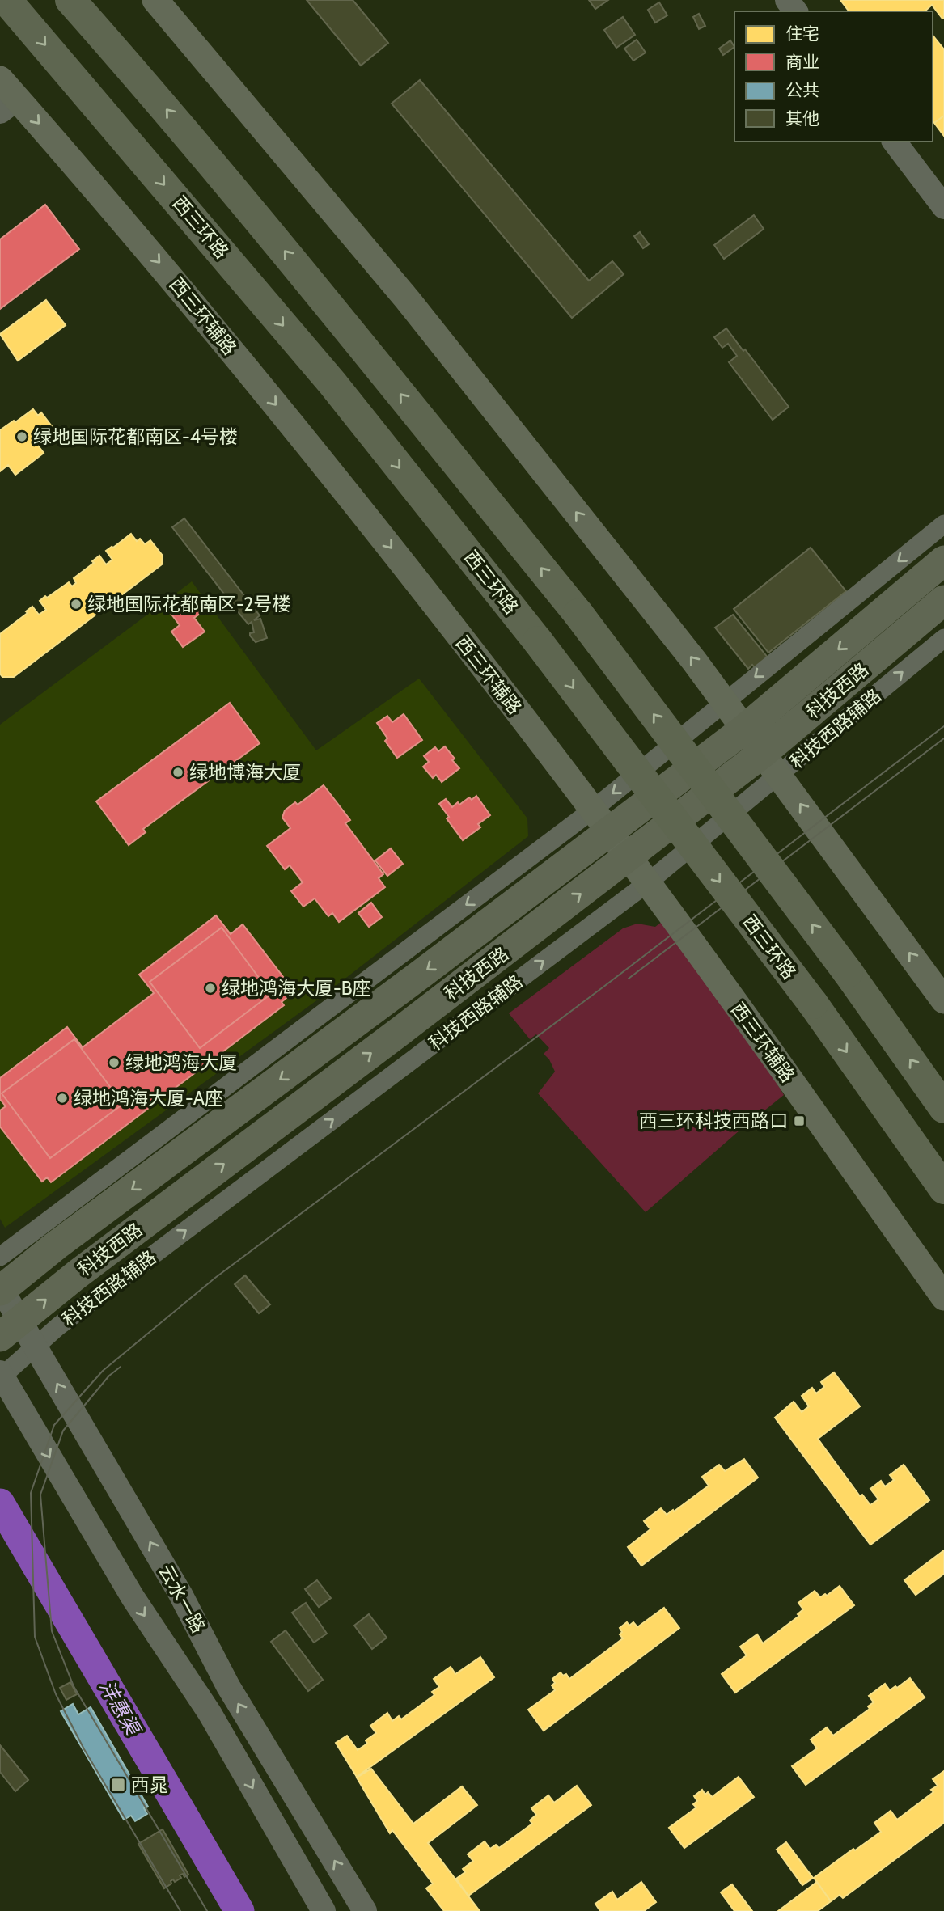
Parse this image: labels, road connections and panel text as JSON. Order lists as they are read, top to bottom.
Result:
{
  "streets": {
    "highway": ["西三环路"],
    "main road": ["西三环辅路", "科技西路"],
    "street": ["科技西路辅路", "云水一路"]
  },
  "crossings": [
    ["西三环辅路", "科技西路"],
    ["西三环辅路", "科技西路辅路"],
    ["科技西路", "科技西路辅路"],
    ["科技西路", "云水一路"],
    ["科技西路辅路", "云水一路"]
  ],
  "water": ["沣惠渠"],
  "places": {
    "other": [
      "绿地国际花都南区-4号楼",
      "绿地国际花都南区-2号楼",
      "绿地博海大厦",
      "绿地鸿海大厦-B座",
      "绿地鸿海大厦",
      "绿地鸿海大厦-A座"
    ],
    "transit": ["西三环科技西路口", "西晁"]
  },
  "legend": [
    "住宅",
    "商业",
    "公共",
    "其他"
  ]
}
